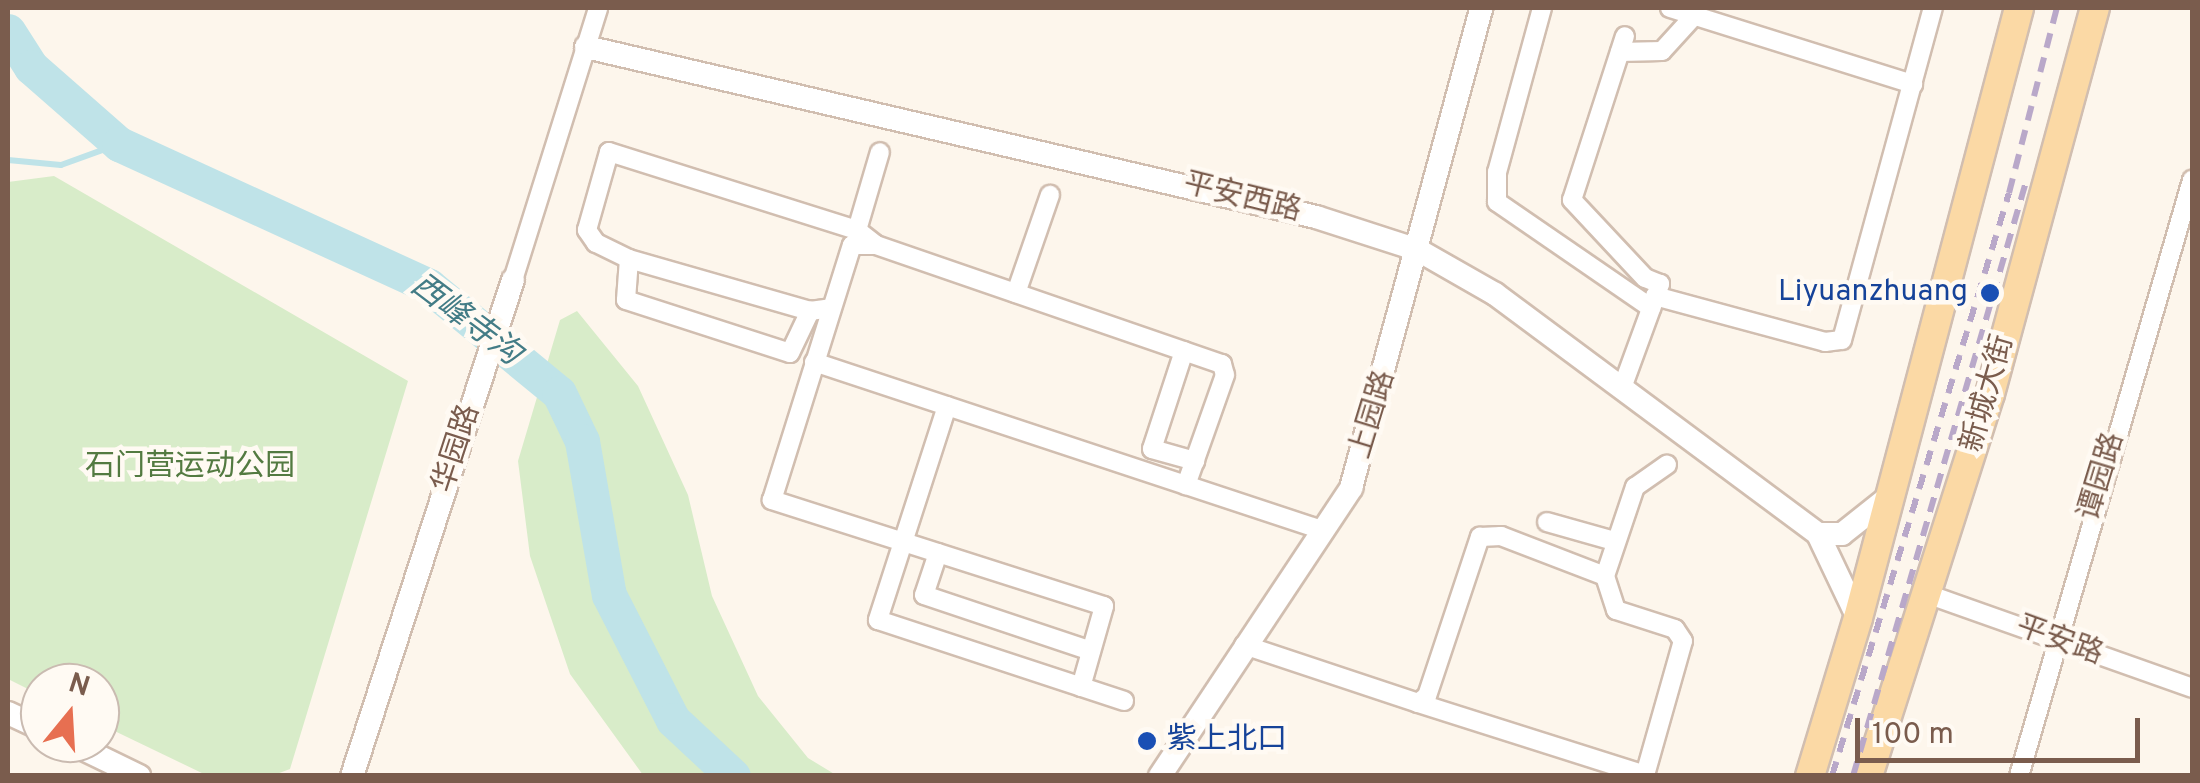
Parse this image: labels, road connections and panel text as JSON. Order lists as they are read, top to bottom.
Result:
{
  "streets": {
    "main road": ["新城大街"],
    "street": [
      "平安西路",
      "上园路",
      "华园路",
      "谭园路",
      "平安路"
    ]
  },
  "crossings": [
    ["平安西路", "上园路"],
    ["平安西路", "华园路"],
    ["新城大街", "平安路"],
    ["谭园路", "平安路"]
  ],
  "water": ["西峰寺沟"],
  "parks": ["石门营运动公园"],
  "places": ["Liyuanzhuang", "紫上北口"],
  "scale_bar": "100 m",
  "north": "top"
}
